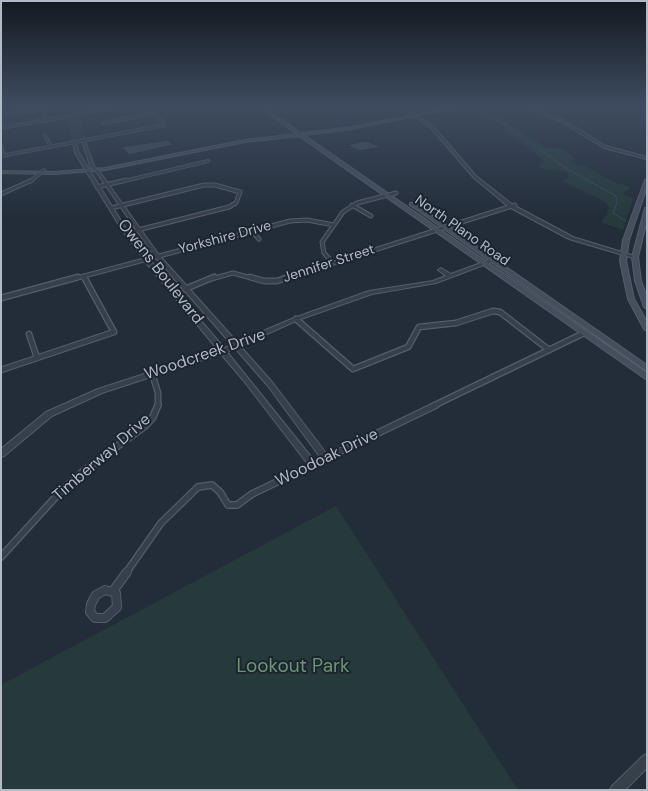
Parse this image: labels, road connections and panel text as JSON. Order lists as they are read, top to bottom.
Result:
{
  "streets": {
    "main road": ["North Plano Road"],
    "street": [
      "Yorkshire Drive",
      "Jennifer Street",
      "Owens Boulevard",
      "Woodcreek Drive",
      "Timberway Drive",
      "Woodoak Drive"
    ]
  },
  "crossings": [
    ["North Plano Road", "Jennifer Street"],
    ["North Plano Road", "Woodcreek Drive"],
    ["North Plano Road", "Woodoak Drive"],
    ["Yorkshire Drive", "Owens Boulevard"],
    ["Jennifer Street", "Owens Boulevard"],
    ["Owens Boulevard", "Woodcreek Drive"],
    ["Owens Boulevard", "Woodoak Drive"],
    ["Woodcreek Drive", "Timberway Drive"]
  ],
  "parks": ["Lookout Park"]
}
